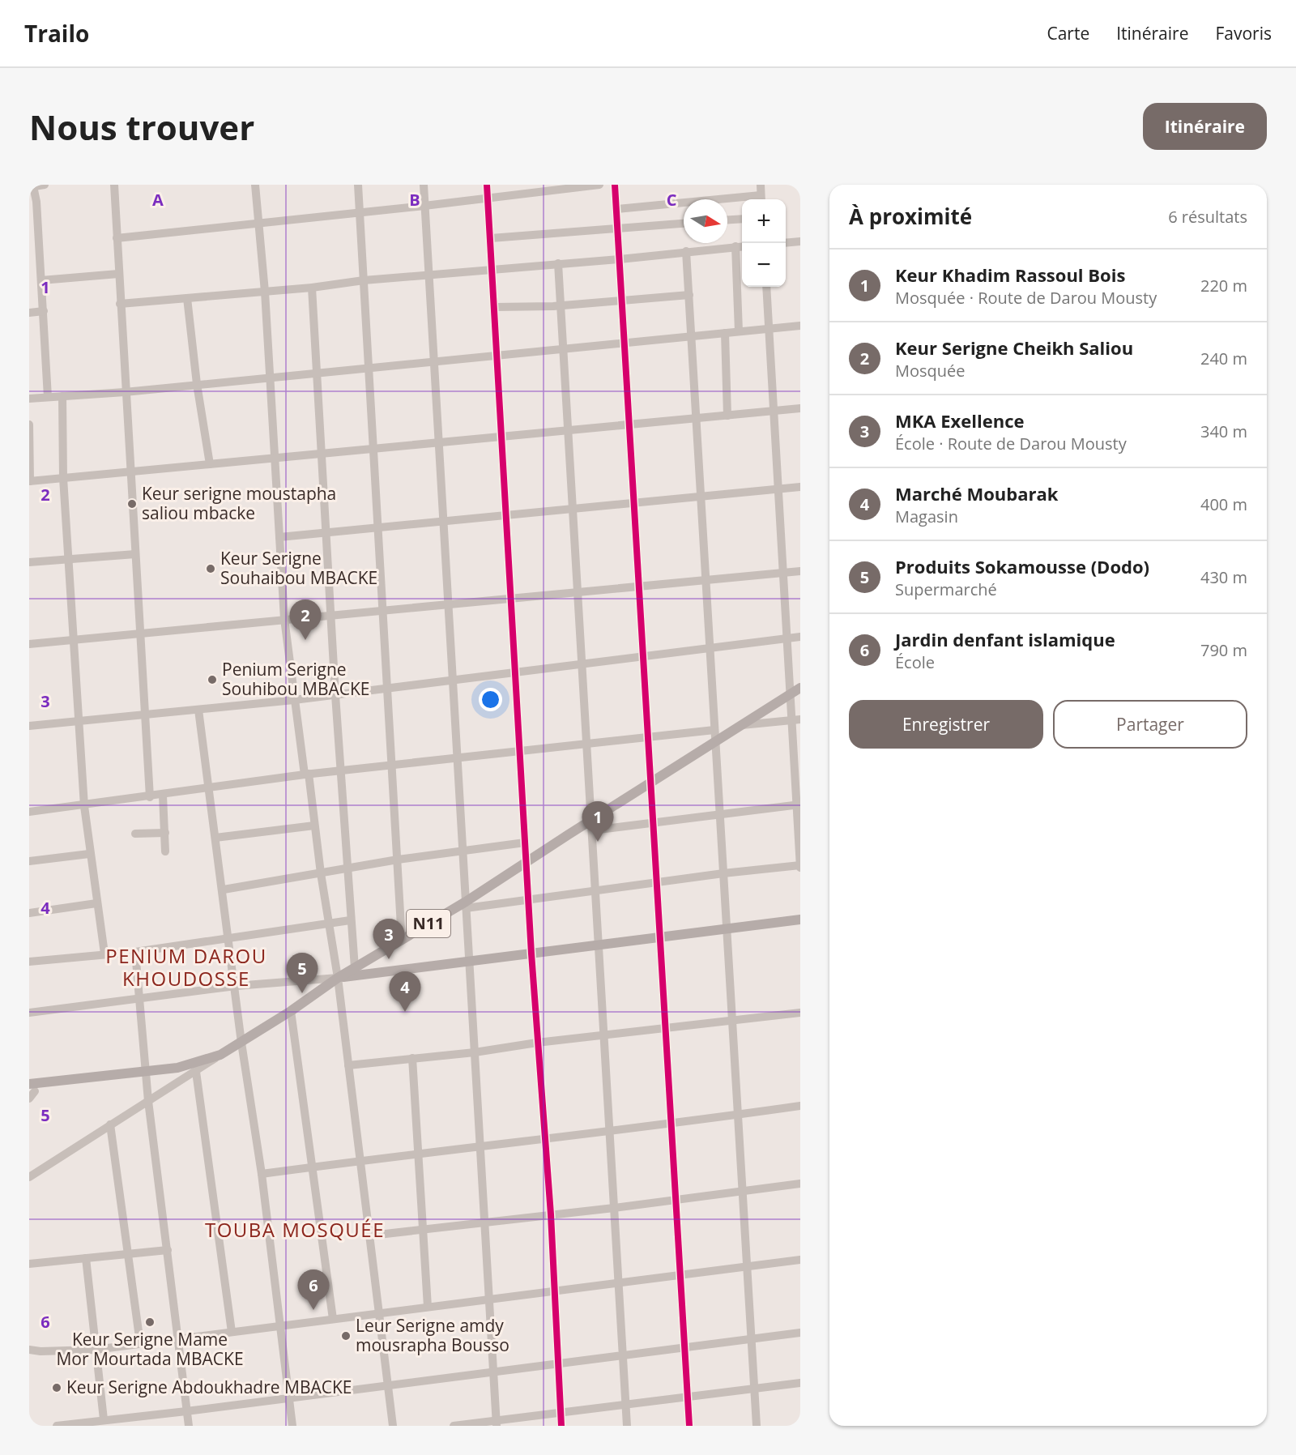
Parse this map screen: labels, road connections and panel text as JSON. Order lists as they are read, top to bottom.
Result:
{
  "streets": {
    "main road": ["N11"]
  },
  "districts": ["PENIUM DAROU KHOUDOSSE", "TOUBA MOSQUÉE"],
  "places": [
    "Keur serigne moustapha saliou mbacke",
    "Keur Serigne Souhaibou MBACKE",
    "Penium Serigne Souhibou MBACKE",
    "Keur Serigne Mame Mor Mourtada MBACKE",
    "Leur Serigne amdy mousrapha Bousso",
    "Keur Serigne Abdoukhadre MBACKE"
  ],
  "north": "right",
  "page": {
    "header": "Trailo",
    "nav": ["Carte", "Itinéraire", "Favoris"],
    "buttons": [
      "Itinéraire",
      ["Enregistrer", "Partager"]
    ],
    "title": "Nous trouver",
    "heading": ["À proximité", "6 résultats"],
    "map_buttons": ["+", "−"],
    "list": [
      {
        "mark": "1",
        "name": "Keur Khadim Rassoul Bois",
        "note": "Mosquée · Route de Darou Mousty",
        "value": "220 m"
      },
      {
        "mark": "2",
        "name": "Keur Serigne Cheikh Saliou",
        "note": "Mosquée",
        "value": "240 m"
      },
      {
        "mark": "3",
        "name": "MKA Exellence",
        "note": "École · Route de Darou Mousty",
        "value": "340 m"
      },
      {
        "mark": "4",
        "name": "Marché Moubarak",
        "note": "Magasin",
        "value": "400 m"
      },
      {
        "mark": "5",
        "name": "Produits Sokamousse (Dodo)",
        "note": "Supermarché",
        "value": "430 m"
      },
      {
        "mark": "6",
        "name": "Jardin denfant islamique",
        "note": "École",
        "value": "790 m"
      }
    ],
    "pins": [
      "2",
      "1",
      "3",
      "5",
      "4",
      "6"
    ]
  },
  "grid": {
    "columns": ["A", "B", "C"],
    "rows": [
      "1",
      "2",
      "3",
      "4",
      "5",
      "6"
    ]
  }
}
